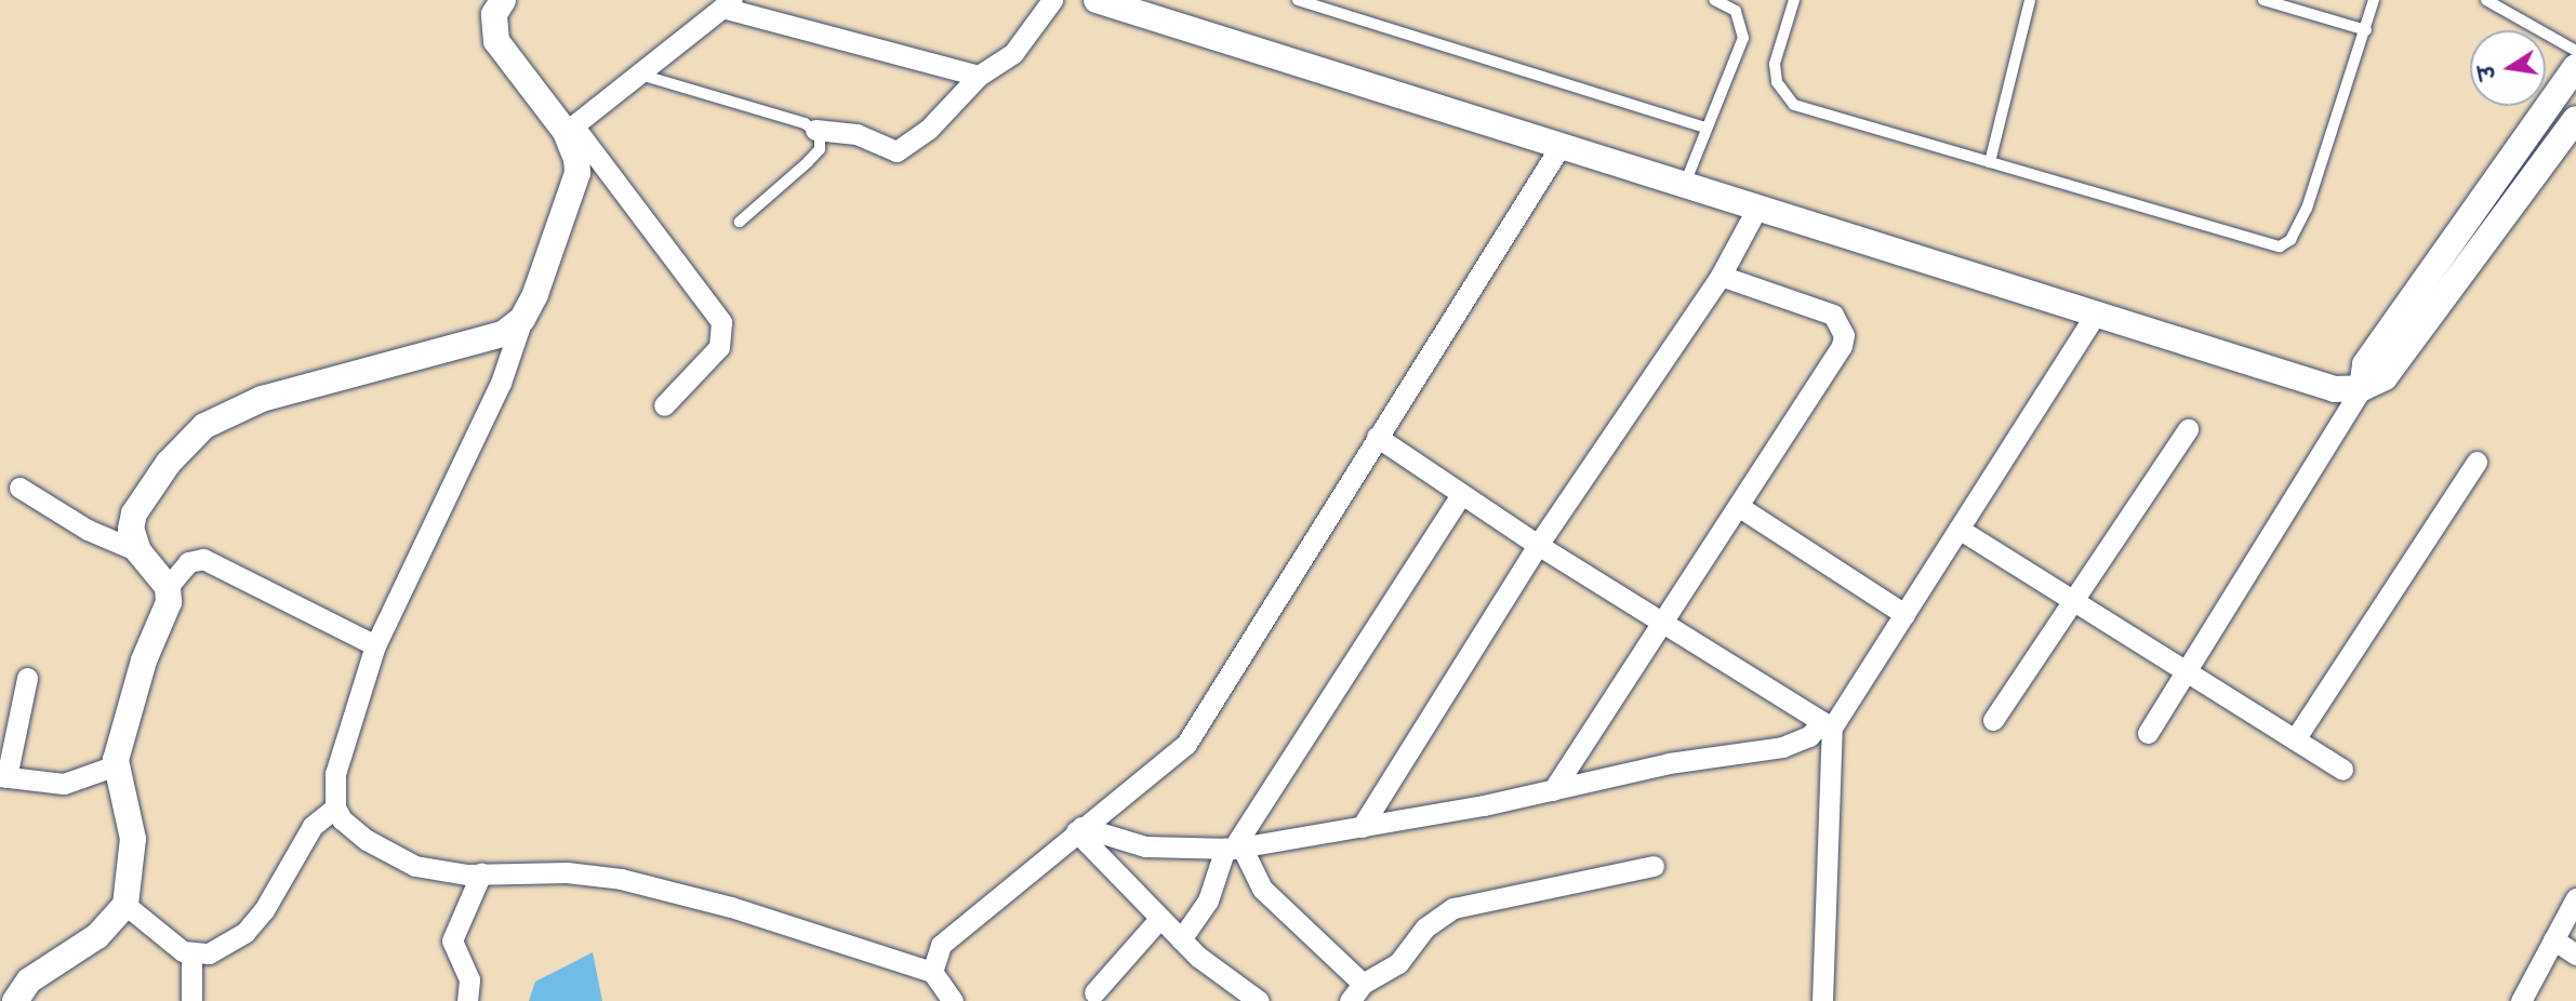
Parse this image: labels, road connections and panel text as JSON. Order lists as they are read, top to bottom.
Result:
{
  "north": "left"
}
